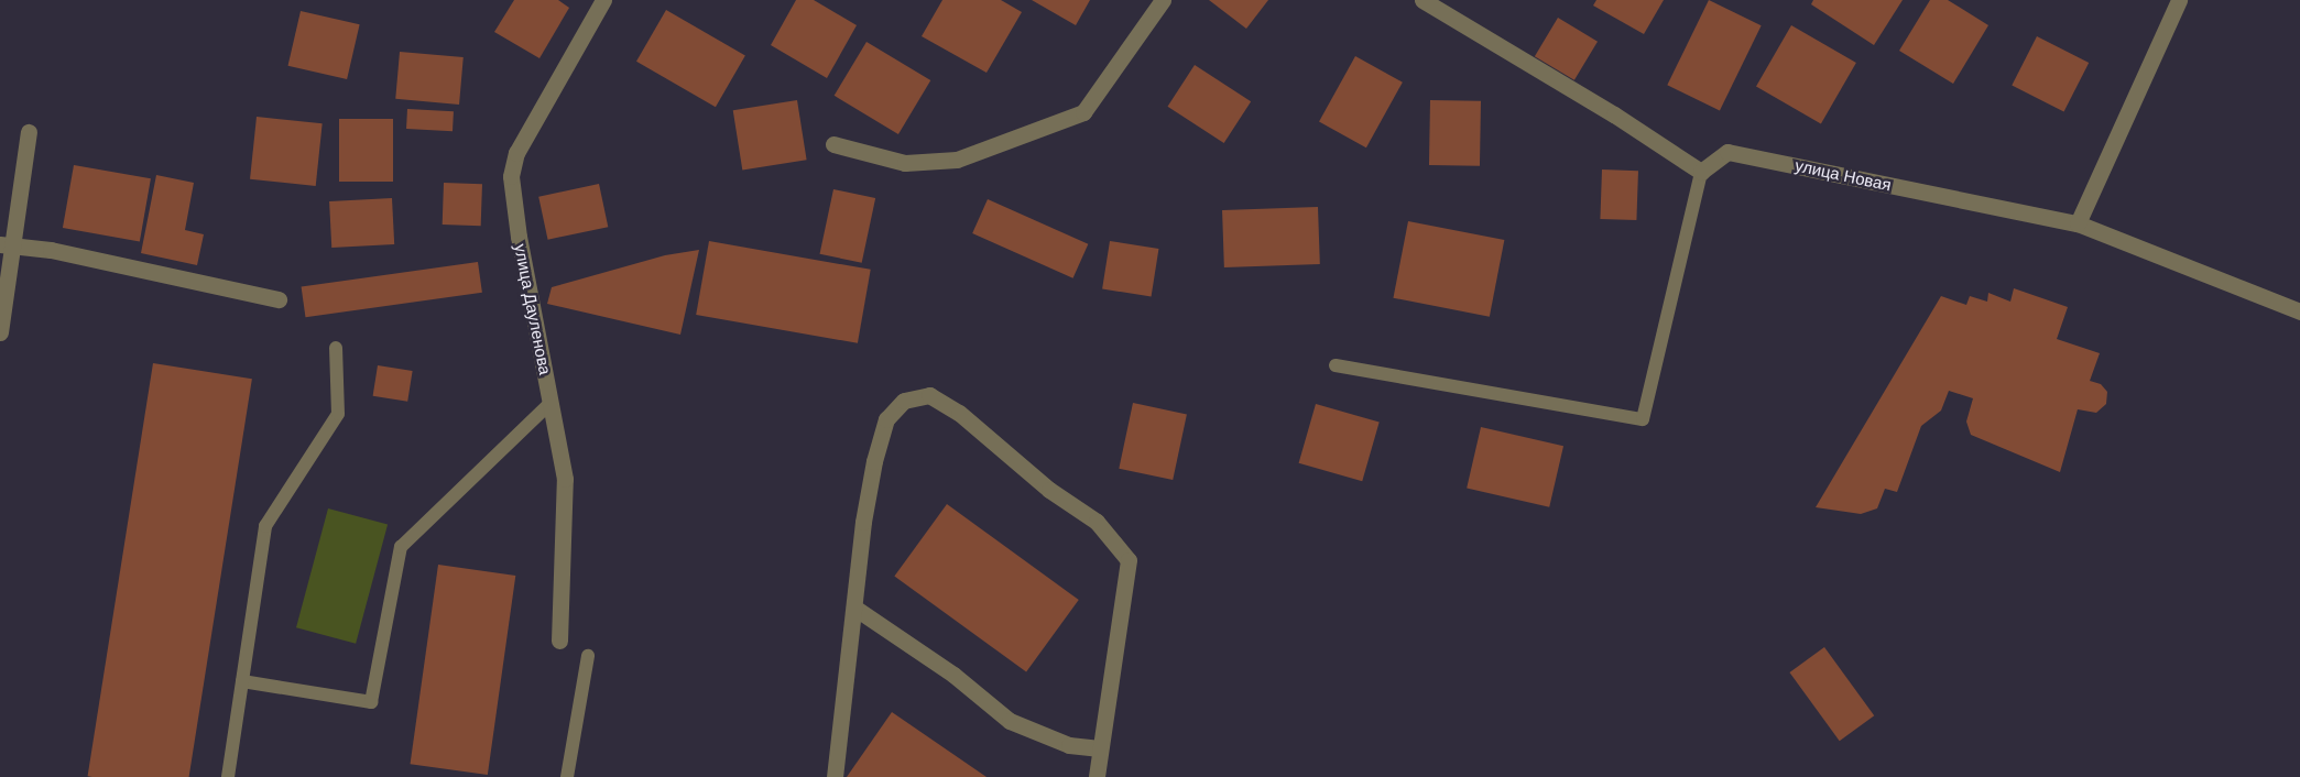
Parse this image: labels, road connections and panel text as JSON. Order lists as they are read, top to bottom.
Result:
{
  "streets": {
    "street": ["улица Новая", "улица Дауленова"]
  }
}
